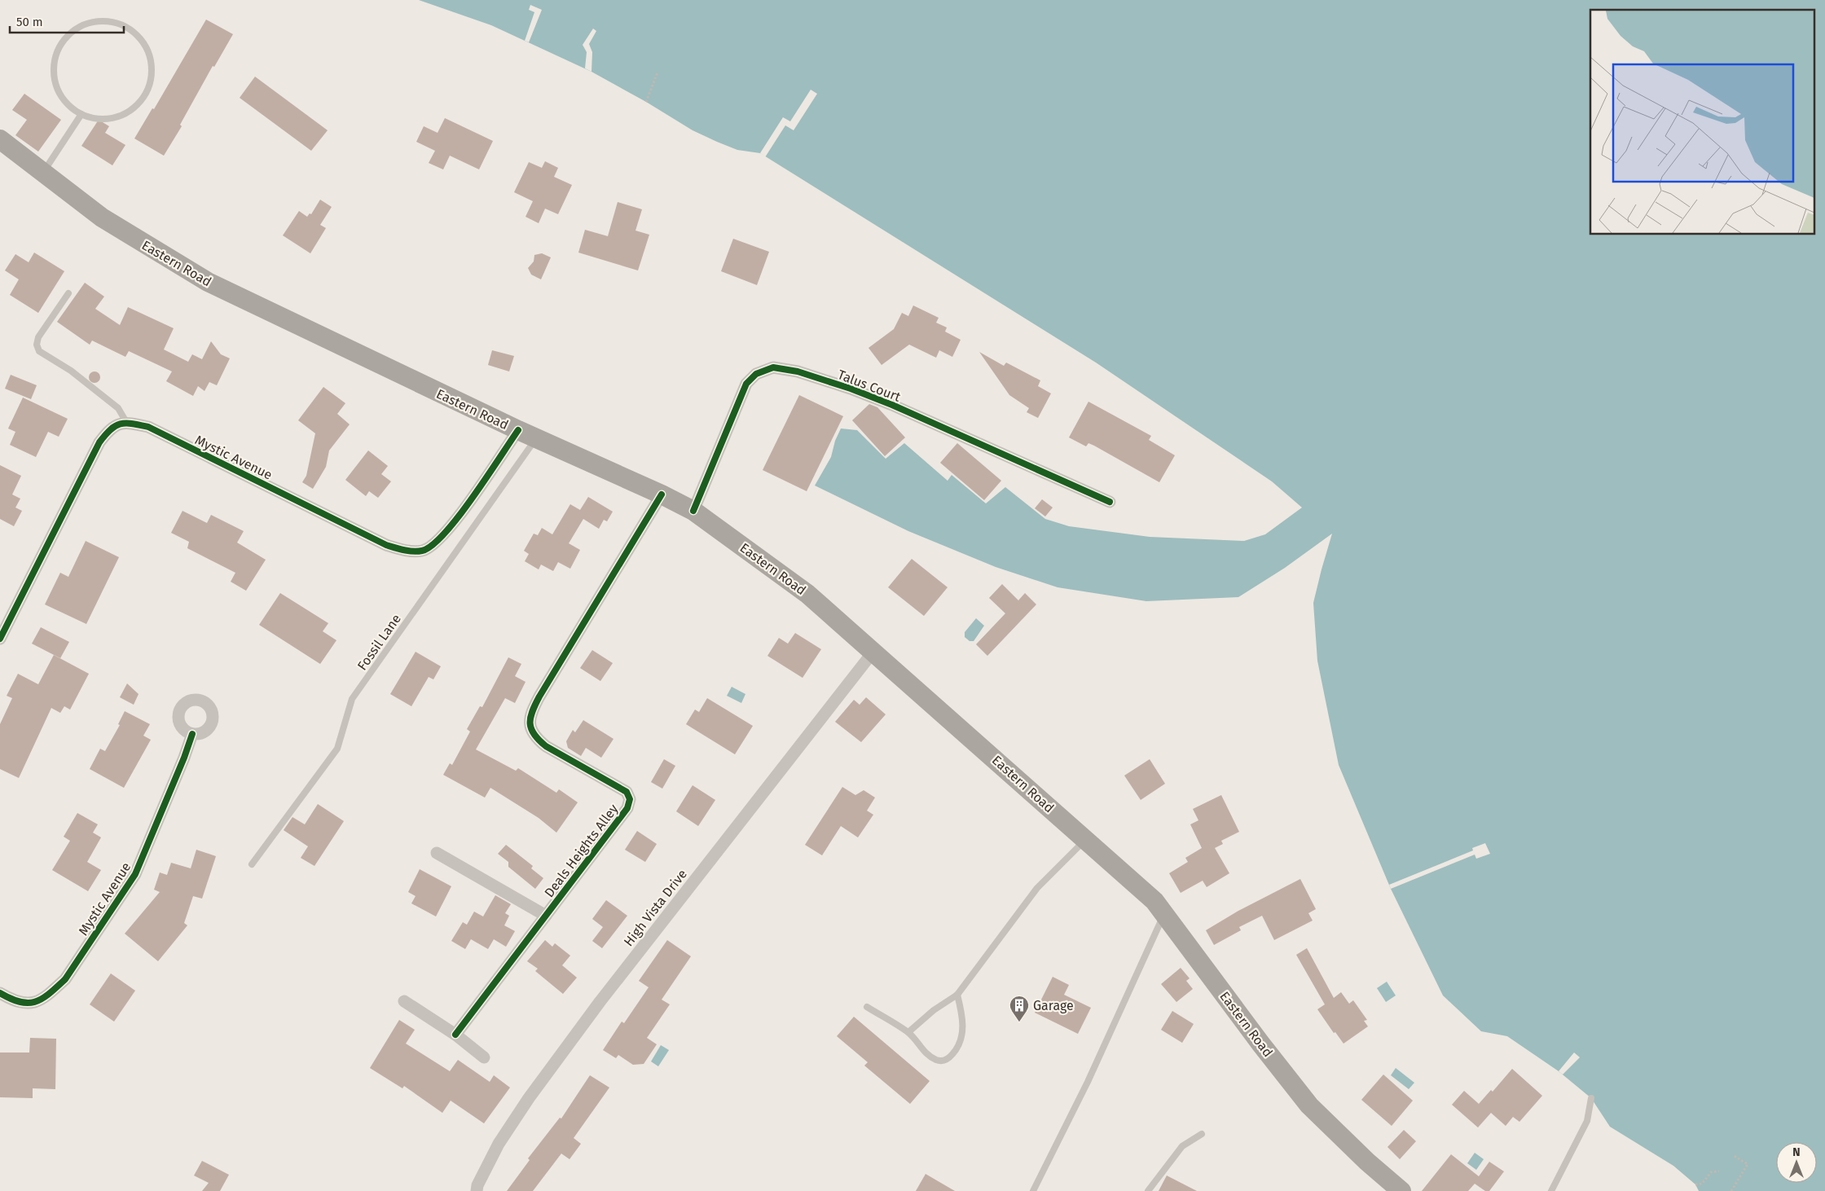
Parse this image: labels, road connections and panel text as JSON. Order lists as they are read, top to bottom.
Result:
{
  "streets": {
    "highway": ["Eastern Road"],
    "street": [
      "Talus Court",
      "Mystic Avenue",
      "Deals Heights Alley",
      "High Vista Drive"
    ],
    "lane": ["Fossil Lane"]
  },
  "crossings": [
    ["Eastern Road", "Talus Court"],
    ["Eastern Road", "Mystic Avenue"],
    ["Eastern Road", "Fossil Lane"],
    ["Eastern Road", "Deals Heights Alley"],
    ["Eastern Road", "High Vista Drive"]
  ],
  "places": {
    "building": ["Garage"]
  },
  "scale_bar": "50 m",
  "north": "top"
}
